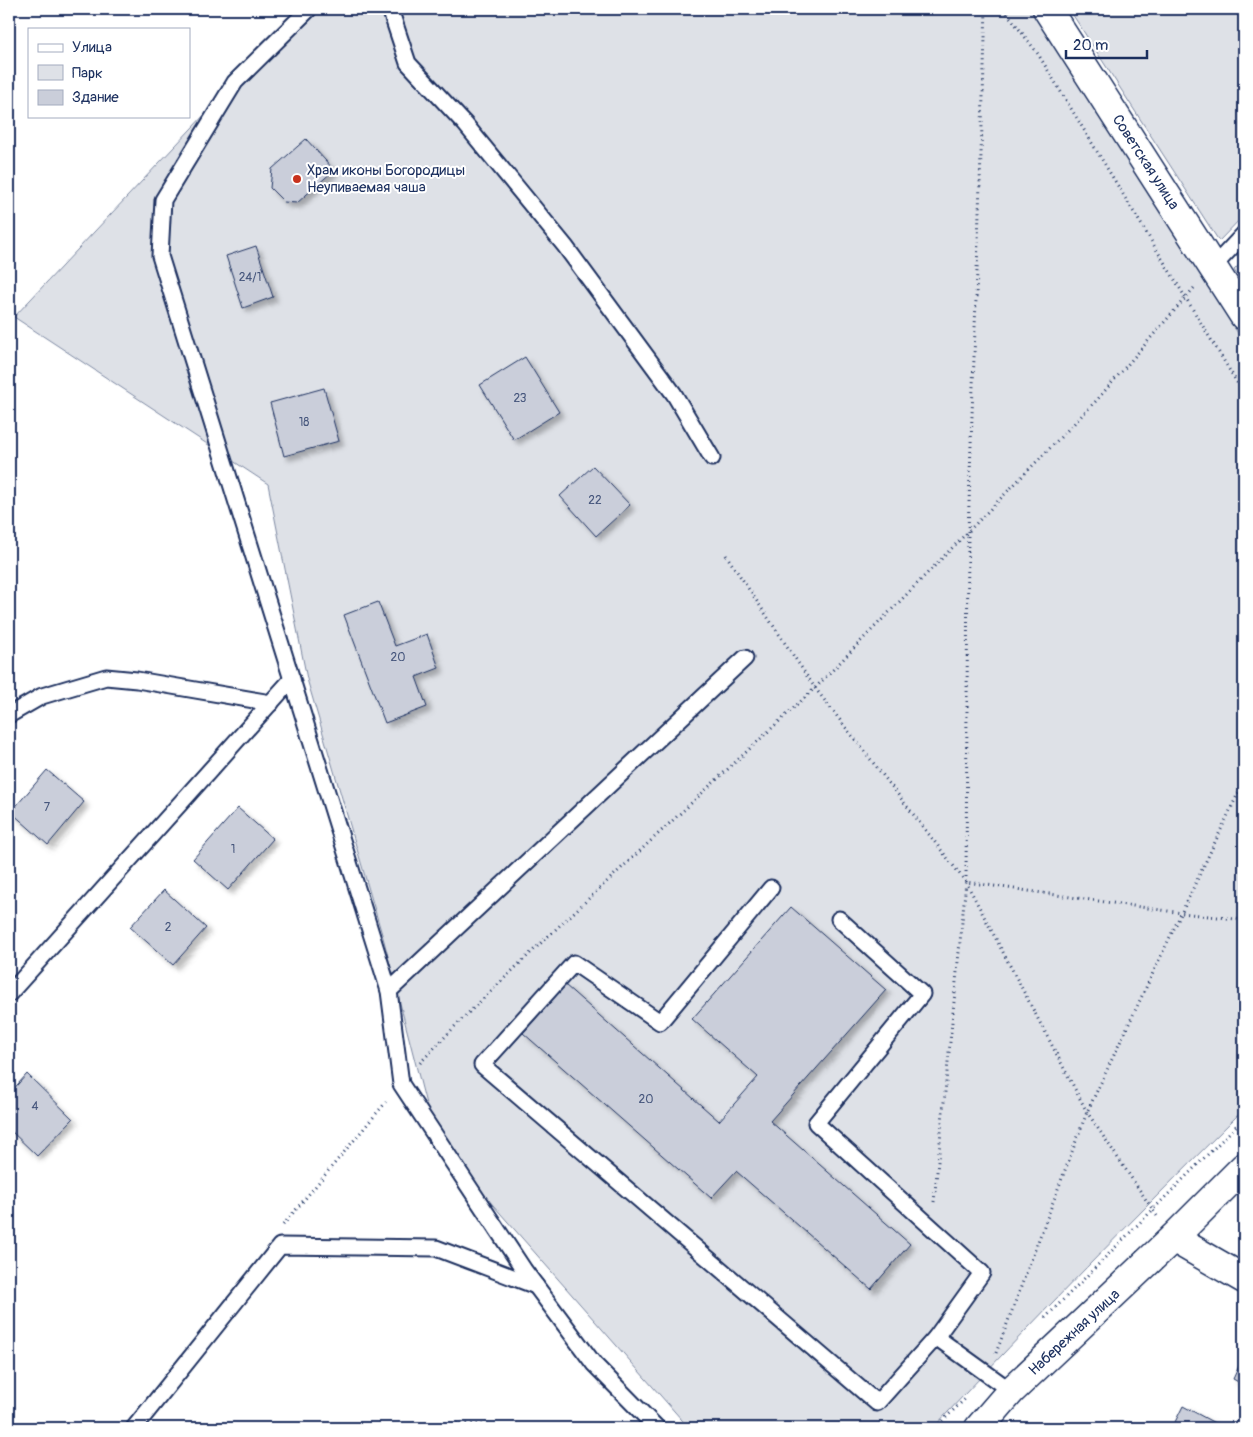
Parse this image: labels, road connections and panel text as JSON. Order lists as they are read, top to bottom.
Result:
{
  "streets": {
    "street": ["Советская улица", "Набережная улица"]
  },
  "places": ["Храм иконы Богородицы Неупиваемая чаша"],
  "house_numbers": [
    "24/1",
    "23",
    "18",
    "22",
    "20",
    "7",
    "1",
    "2",
    "20",
    "4"
  ],
  "legend": ["Улица", "Парк", "Здание"],
  "scale_bar": "20 m"
}
